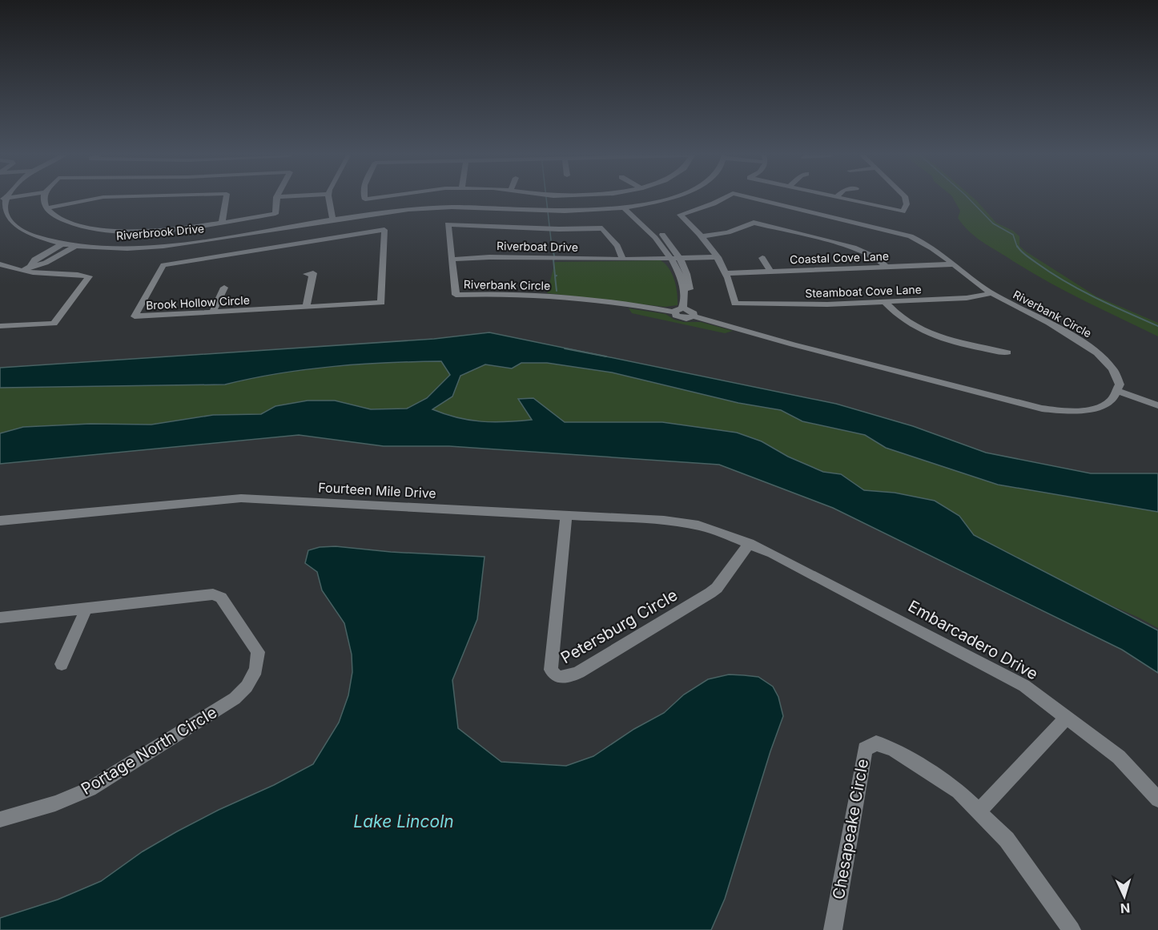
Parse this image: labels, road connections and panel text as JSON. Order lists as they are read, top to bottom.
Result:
{
  "streets": {
    "street": [
      "Riverbrook Drive",
      "Riverboat Drive",
      "Coastal Cove Lane",
      "Riverbank Circle",
      "Steamboat Cove Lane",
      "Brook Hollow Circle",
      "Fourteen Mile Drive",
      "Petersburg Circle",
      "Embarcadero Drive",
      "Portage North Circle",
      "Chesapeake Circle"
    ]
  },
  "crossings": [
    ["Riverboat Drive", "Riverbank Circle"],
    ["Coastal Cove Lane", "Riverbank Circle"],
    ["Riverbank Circle", "Steamboat Cove Lane"],
    ["Fourteen Mile Drive", "Petersburg Circle"],
    ["Fourteen Mile Drive", "Embarcadero Drive"],
    ["Petersburg Circle", "Embarcadero Drive"]
  ],
  "water": ["Lake Lincoln"],
  "north": "bottom"
}
